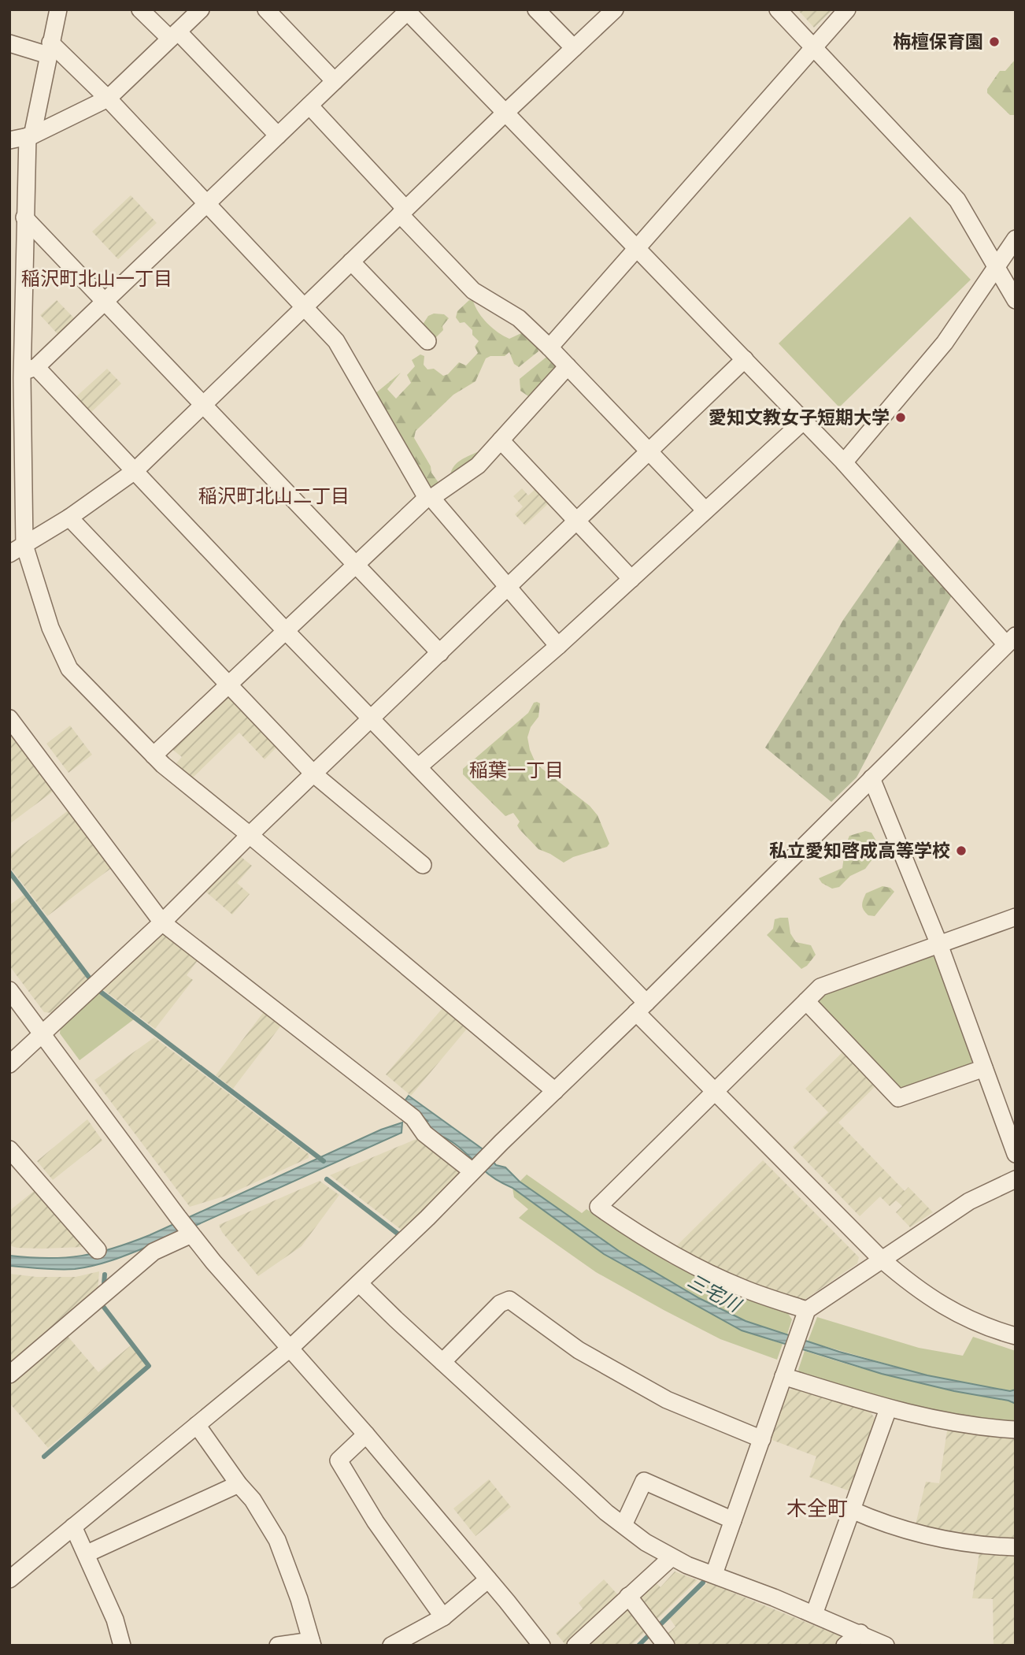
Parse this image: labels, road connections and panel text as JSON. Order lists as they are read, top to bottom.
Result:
{
  "districts": [
    "稲沢町北山一丁目",
    "稲沢町北山二丁目",
    "稲葉一丁目",
    "木全町"
  ],
  "water": ["三宅川"],
  "places": ["栴檀保育園", "愛知文教女子短期大学", "私立愛知啓成高等学校"]
}
